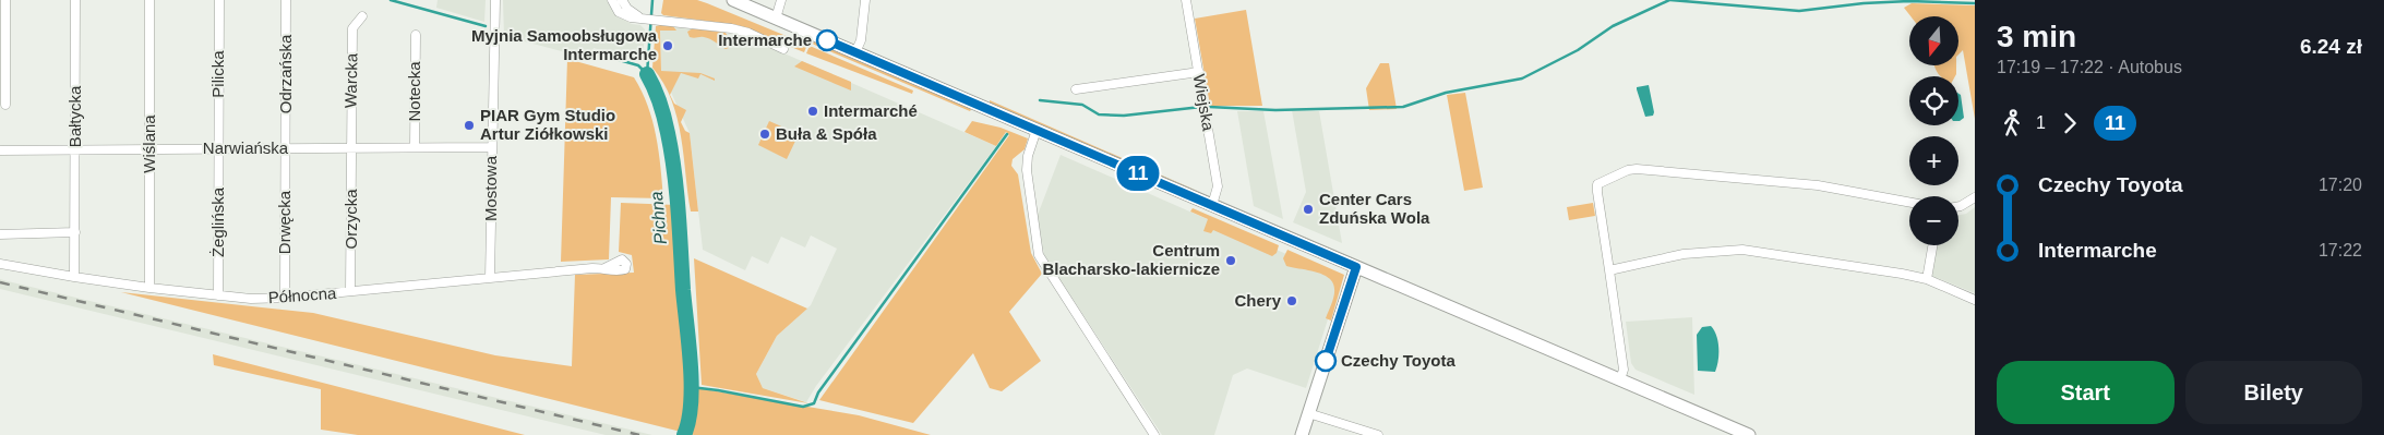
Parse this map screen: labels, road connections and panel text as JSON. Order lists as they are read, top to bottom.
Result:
{
  "streets": {
    "street": [
      "Pilicka",
      "Odrzańska",
      "Warcka",
      "Notecka",
      "Wiejska",
      "Bałtycka",
      "Wiślana",
      "Narwiańska",
      "Mostowa",
      "Orzycka",
      "Żeglińska",
      "Drwęcka",
      "Północna"
    ]
  },
  "crossings": [
    ["Pilicka", "Narwiańska"],
    ["Pilicka", "Żeglińska"],
    ["Odrzańska", "Narwiańska"],
    ["Odrzańska", "Drwęcka"],
    ["Warcka", "Narwiańska"],
    ["Warcka", "Orzycka"],
    ["Notecka", "Narwiańska"],
    ["Bałtycka", "Narwiańska"],
    ["Bałtycka", "Północna"],
    ["Wiślana", "Narwiańska"],
    ["Wiślana", "Północna"],
    ["Narwiańska", "Mostowa"],
    ["Narwiańska", "Orzycka"],
    ["Narwiańska", "Żeglińska"],
    ["Narwiańska", "Drwęcka"],
    ["Mostowa", "Północna"],
    ["Orzycka", "Północna"],
    ["Żeglińska", "Północna"],
    ["Drwęcka", "Północna"]
  ],
  "water": ["Pichna"],
  "places": [
    "Intermarche",
    "Myjnia Samoobsługowa Intermarche",
    "Intermarché",
    "PIAR Gym Studio Artur Ziółkowski",
    "Buła & Spóła",
    "Center Cars Zduńska Wola",
    "Centrum Blacharsko-lakiernicze",
    "Chery",
    "Czechy Toyota"
  ],
  "lines": ["bus line 11"],
  "north": "bottom",
  "page": {
    "on_map": "11",
    "heading": ["3 min", "17:19 – 17:22 · Autobus", "6.24 zł"],
    "map_buttons": ["+", "−"],
    "legs": ["1", "11"],
    "list": [
      {
        "name": "Czechy Toyota",
        "value": "17:20"
      },
      {
        "name": "Intermarche",
        "value": "17:22"
      }
    ],
    "buttons": ["Start", "Bilety"]
  }
}
